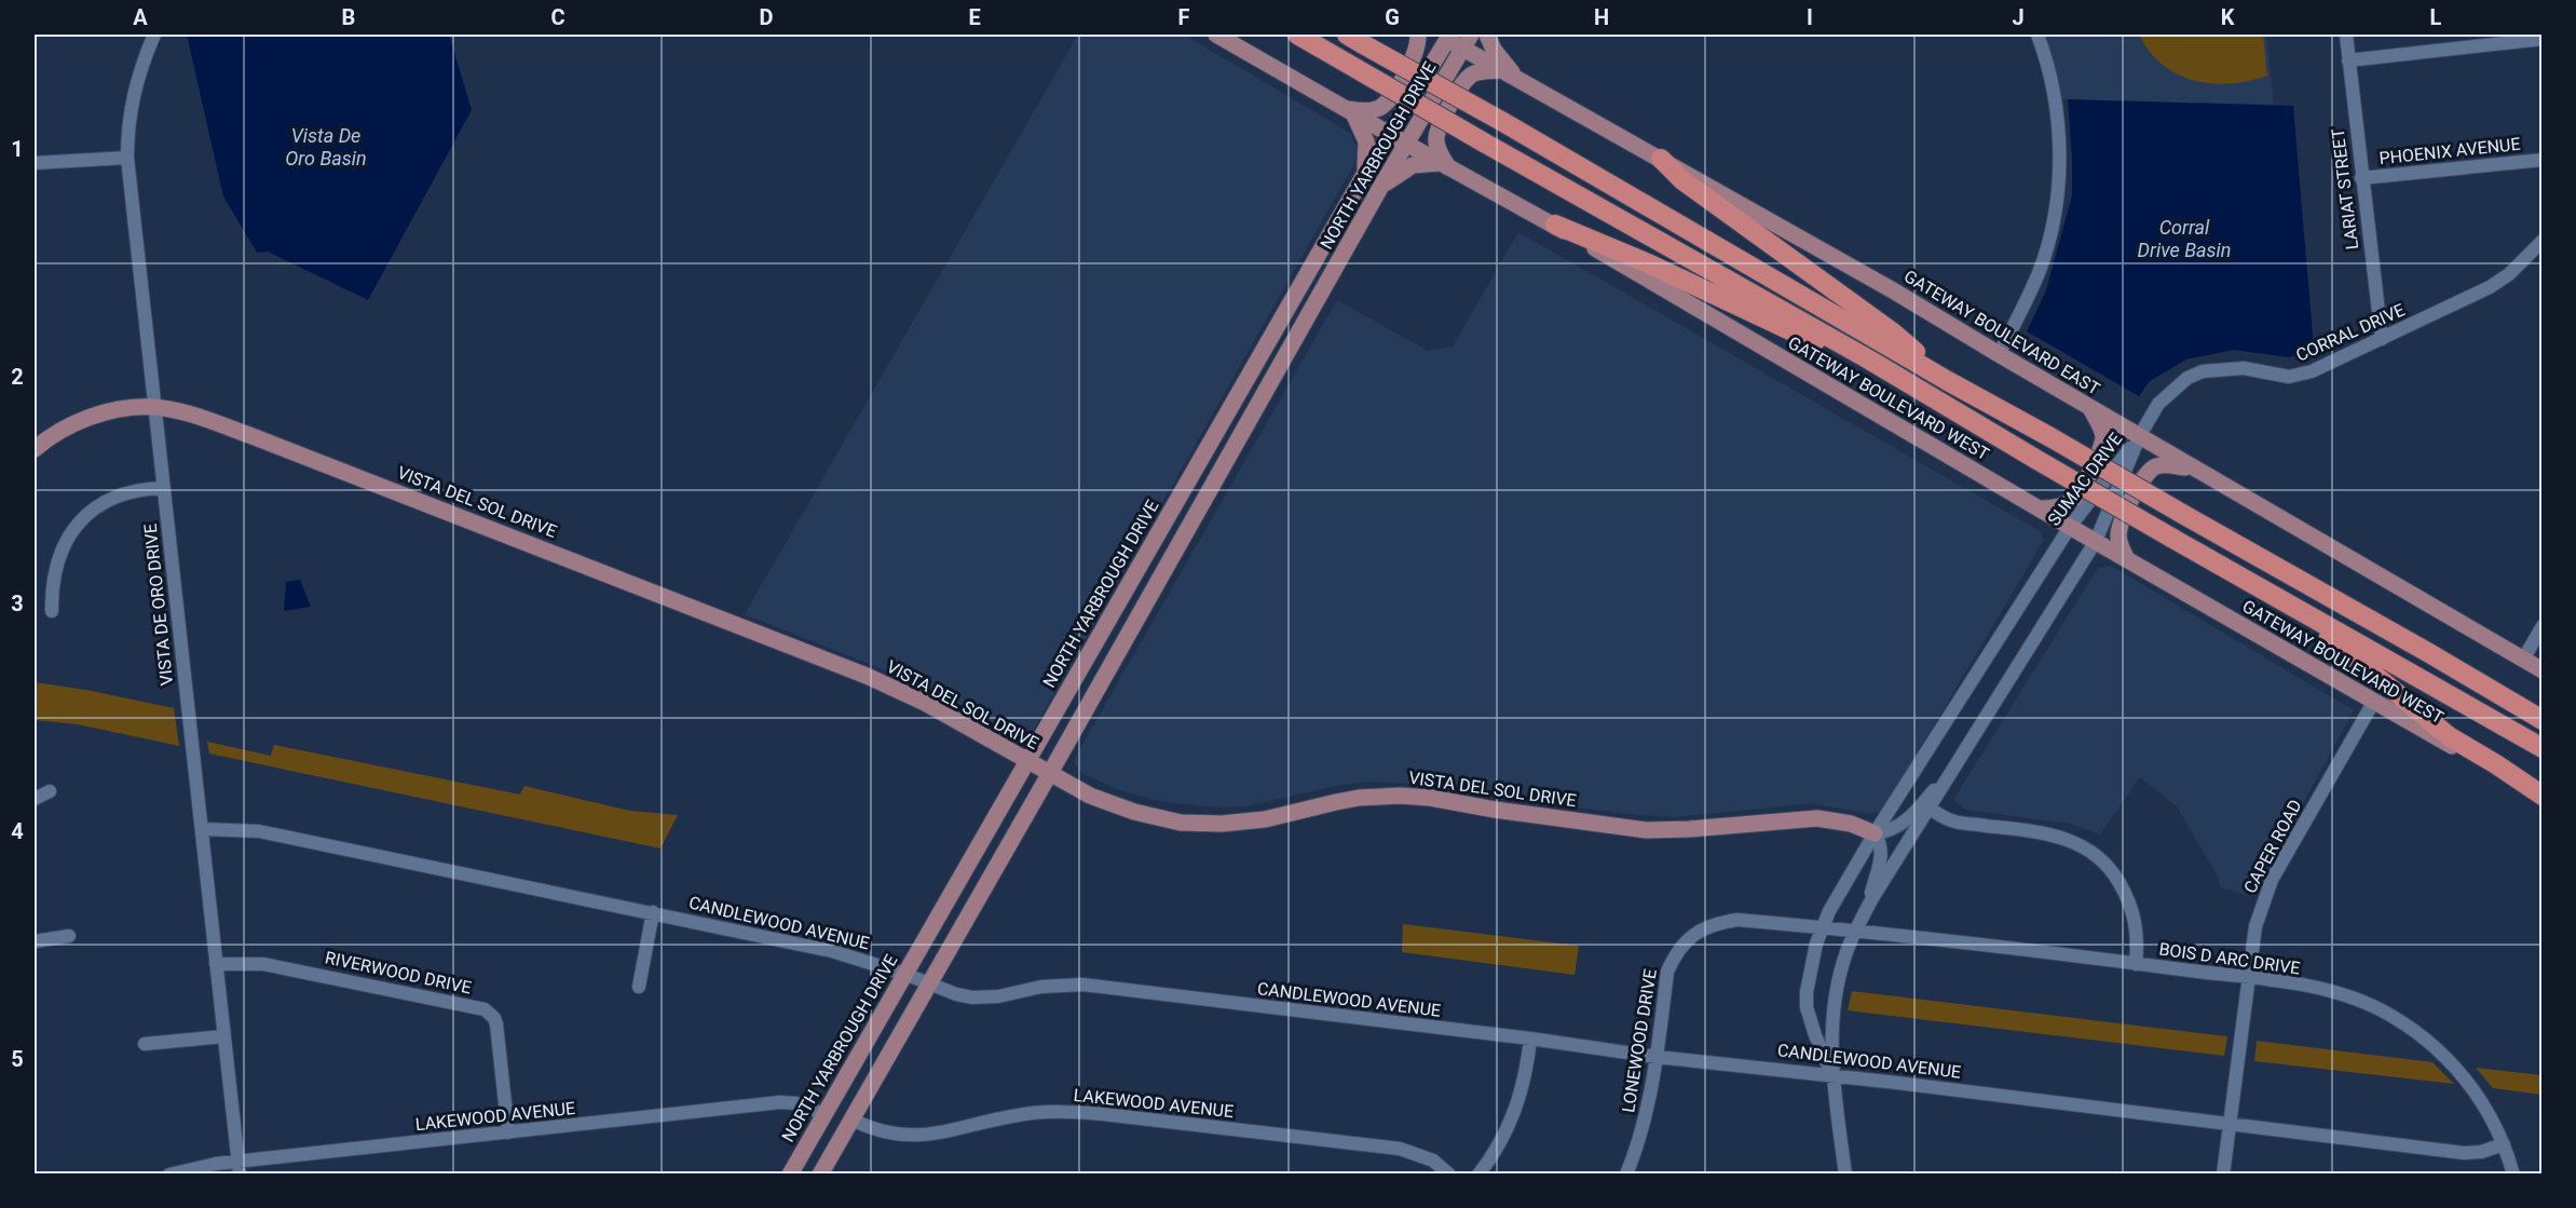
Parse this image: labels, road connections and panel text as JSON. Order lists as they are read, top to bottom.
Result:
{
  "streets": {
    "main road": [
      "NORTH YARBROUGH DRIVE",
      "GATEWAY BOULEVARD EAST",
      "GATEWAY BOULEVARD WEST",
      "VISTA DEL SOL DRIVE"
    ],
    "street": [
      "PHOENIX AVENUE",
      "LARIAT STREET",
      "CORRAL DRIVE",
      "SUMAC DRIVE",
      "VISTA DE ORO DRIVE",
      "CAPER ROAD",
      "CANDLEWOOD AVENUE",
      "BOIS D ARC DRIVE",
      "RIVERWOOD DRIVE",
      "LONEWOOD DRIVE",
      "LAKEWOOD AVENUE"
    ]
  },
  "crossings": [
    ["PHOENIX AVENUE", "LARIAT STREET"],
    ["NORTH YARBROUGH DRIVE", "GATEWAY BOULEVARD EAST"],
    ["NORTH YARBROUGH DRIVE", "GATEWAY BOULEVARD WEST"],
    ["NORTH YARBROUGH DRIVE", "VISTA DEL SOL DRIVE"],
    ["NORTH YARBROUGH DRIVE", "CANDLEWOOD AVENUE"],
    ["NORTH YARBROUGH DRIVE", "LAKEWOOD AVENUE"],
    ["LARIAT STREET", "CORRAL DRIVE"],
    ["GATEWAY BOULEVARD EAST", "CORRAL DRIVE"],
    ["GATEWAY BOULEVARD EAST", "SUMAC DRIVE"],
    ["CORRAL DRIVE", "SUMAC DRIVE"],
    ["GATEWAY BOULEVARD WEST", "SUMAC DRIVE"],
    ["GATEWAY BOULEVARD WEST", "CAPER ROAD"],
    ["SUMAC DRIVE", "VISTA DEL SOL DRIVE"],
    ["SUMAC DRIVE", "CANDLEWOOD AVENUE"],
    ["SUMAC DRIVE", "BOIS D ARC DRIVE"],
    ["SUMAC DRIVE", "LONEWOOD DRIVE"],
    ["VISTA DEL SOL DRIVE", "VISTA DE ORO DRIVE"],
    ["VISTA DE ORO DRIVE", "CANDLEWOOD AVENUE"],
    ["VISTA DE ORO DRIVE", "RIVERWOOD DRIVE"],
    ["VISTA DE ORO DRIVE", "LAKEWOOD AVENUE"],
    ["CAPER ROAD", "CANDLEWOOD AVENUE"],
    ["CAPER ROAD", "BOIS D ARC DRIVE"],
    ["CANDLEWOOD AVENUE", "BOIS D ARC DRIVE"],
    ["CANDLEWOOD AVENUE", "LONEWOOD DRIVE"],
    ["BOIS D ARC DRIVE", "LONEWOOD DRIVE"],
    ["RIVERWOOD DRIVE", "LAKEWOOD AVENUE"]
  ],
  "water": ["Vista De Oro Basin", "Corral Drive Basin"],
  "grid": {
    "columns": [
      "A",
      "B",
      "C",
      "D",
      "E",
      "F",
      "G",
      "H",
      "I",
      "J",
      "K",
      "L"
    ],
    "rows": [
      "1",
      "2",
      "3",
      "4",
      "5"
    ]
  }
}
